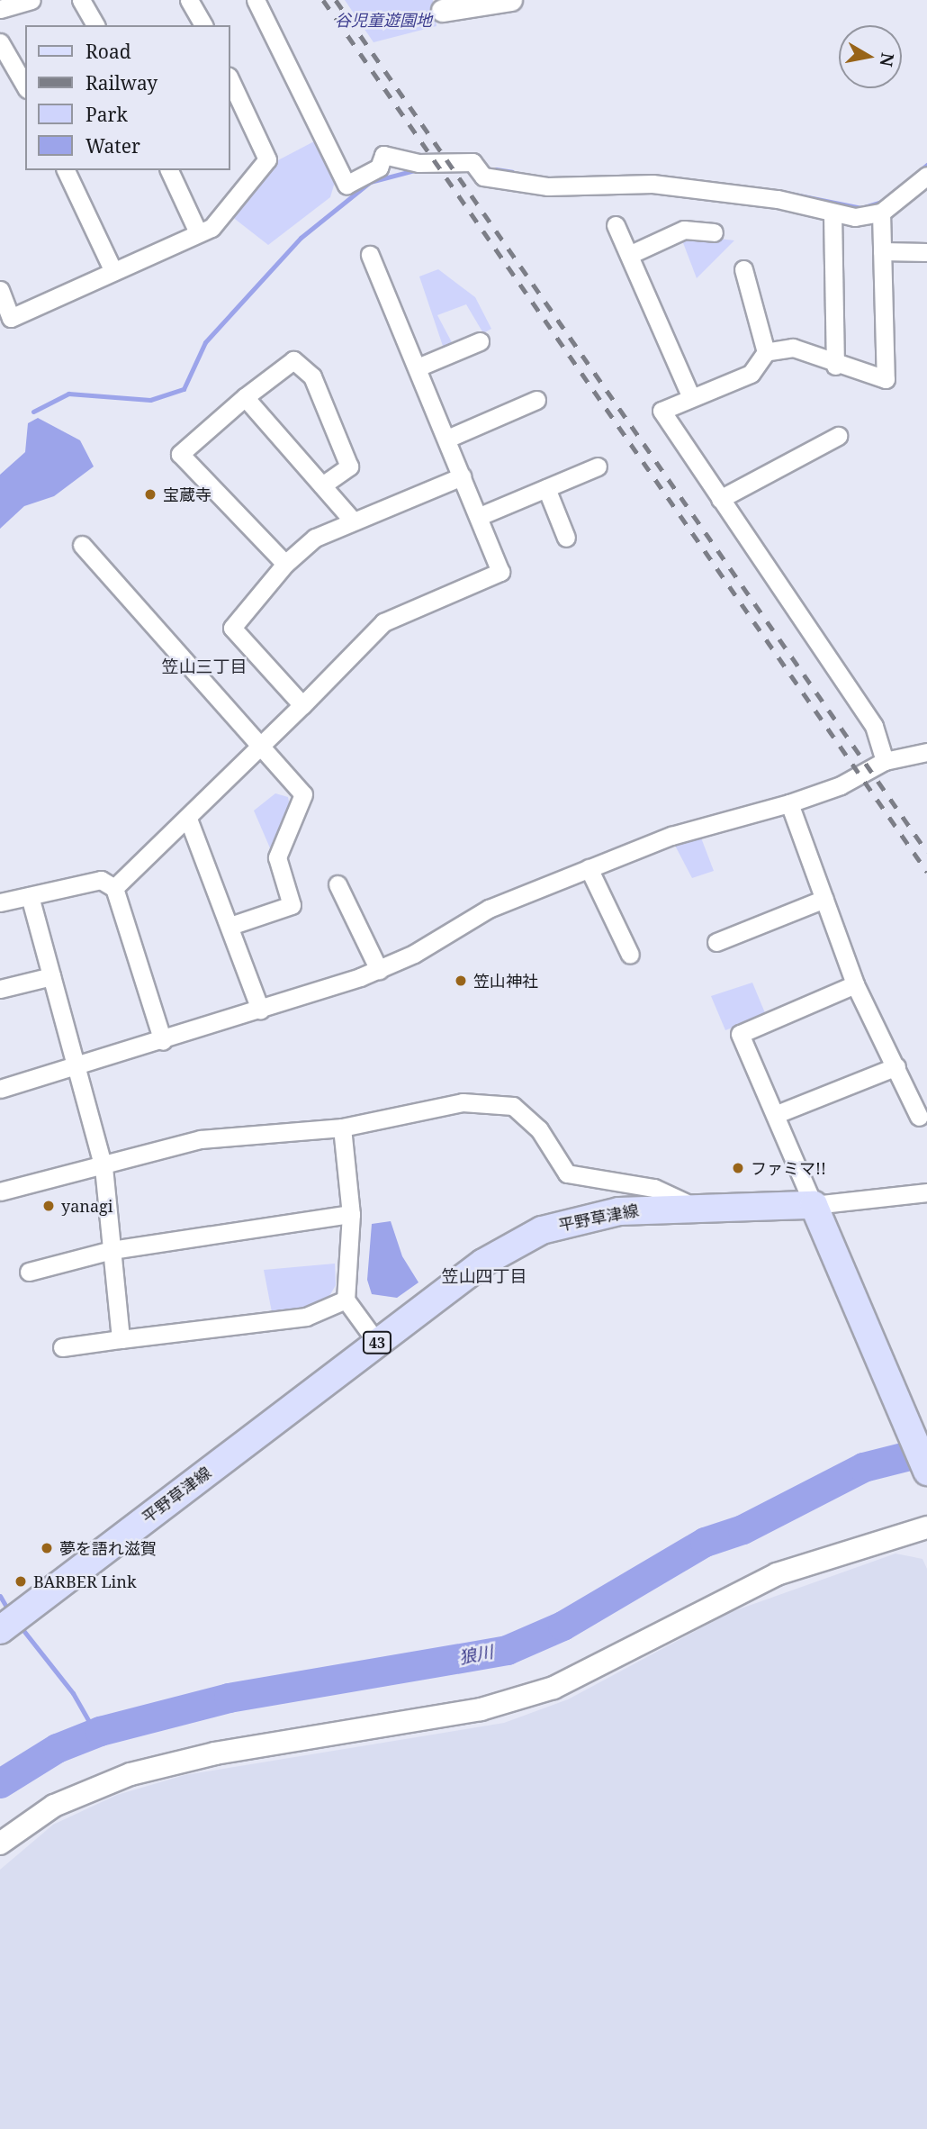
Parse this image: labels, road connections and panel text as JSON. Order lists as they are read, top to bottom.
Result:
{
  "streets": {
    "main road": ["平野草津線", "43"]
  },
  "districts": ["笠山三丁目", "笠山四丁目"],
  "water": ["狼川"],
  "parks": ["谷児童遊園地"],
  "places": [
    "宝蔵寺",
    "笠山神社",
    "ファミマ!!",
    "yanagi",
    "夢を語れ滋賀",
    "BARBER Link"
  ],
  "legend": [
    "Road",
    "Railway",
    "Park",
    "Water"
  ],
  "north": "right"
}
